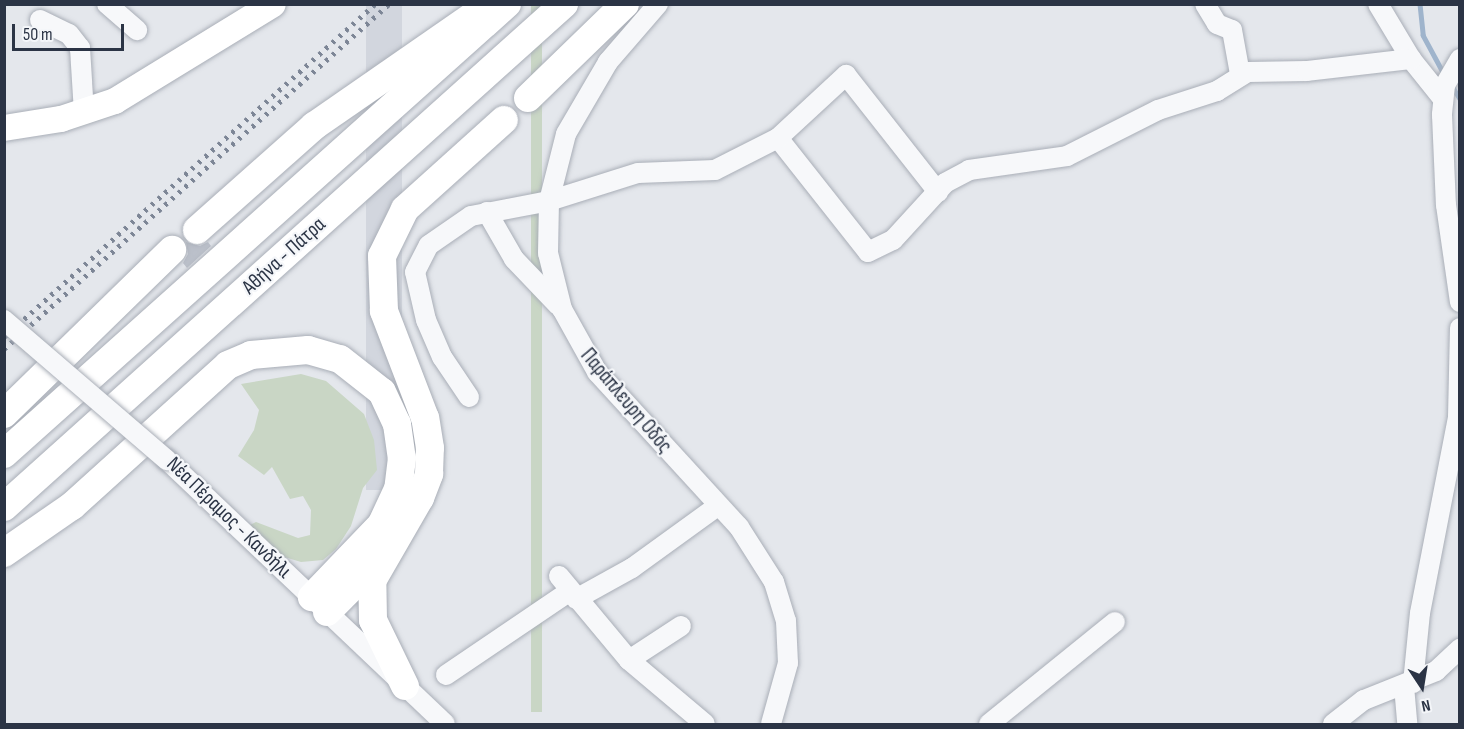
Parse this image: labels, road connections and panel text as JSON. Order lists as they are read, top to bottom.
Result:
{
  "streets": {
    "highway": ["Αθήνα - Πάτρα"],
    "street": ["Παράπλευρη Οδός", "Νέα Πέραμος - Κανδήλι"]
  },
  "scale_bar": "50 m",
  "north": "bottom"
}
